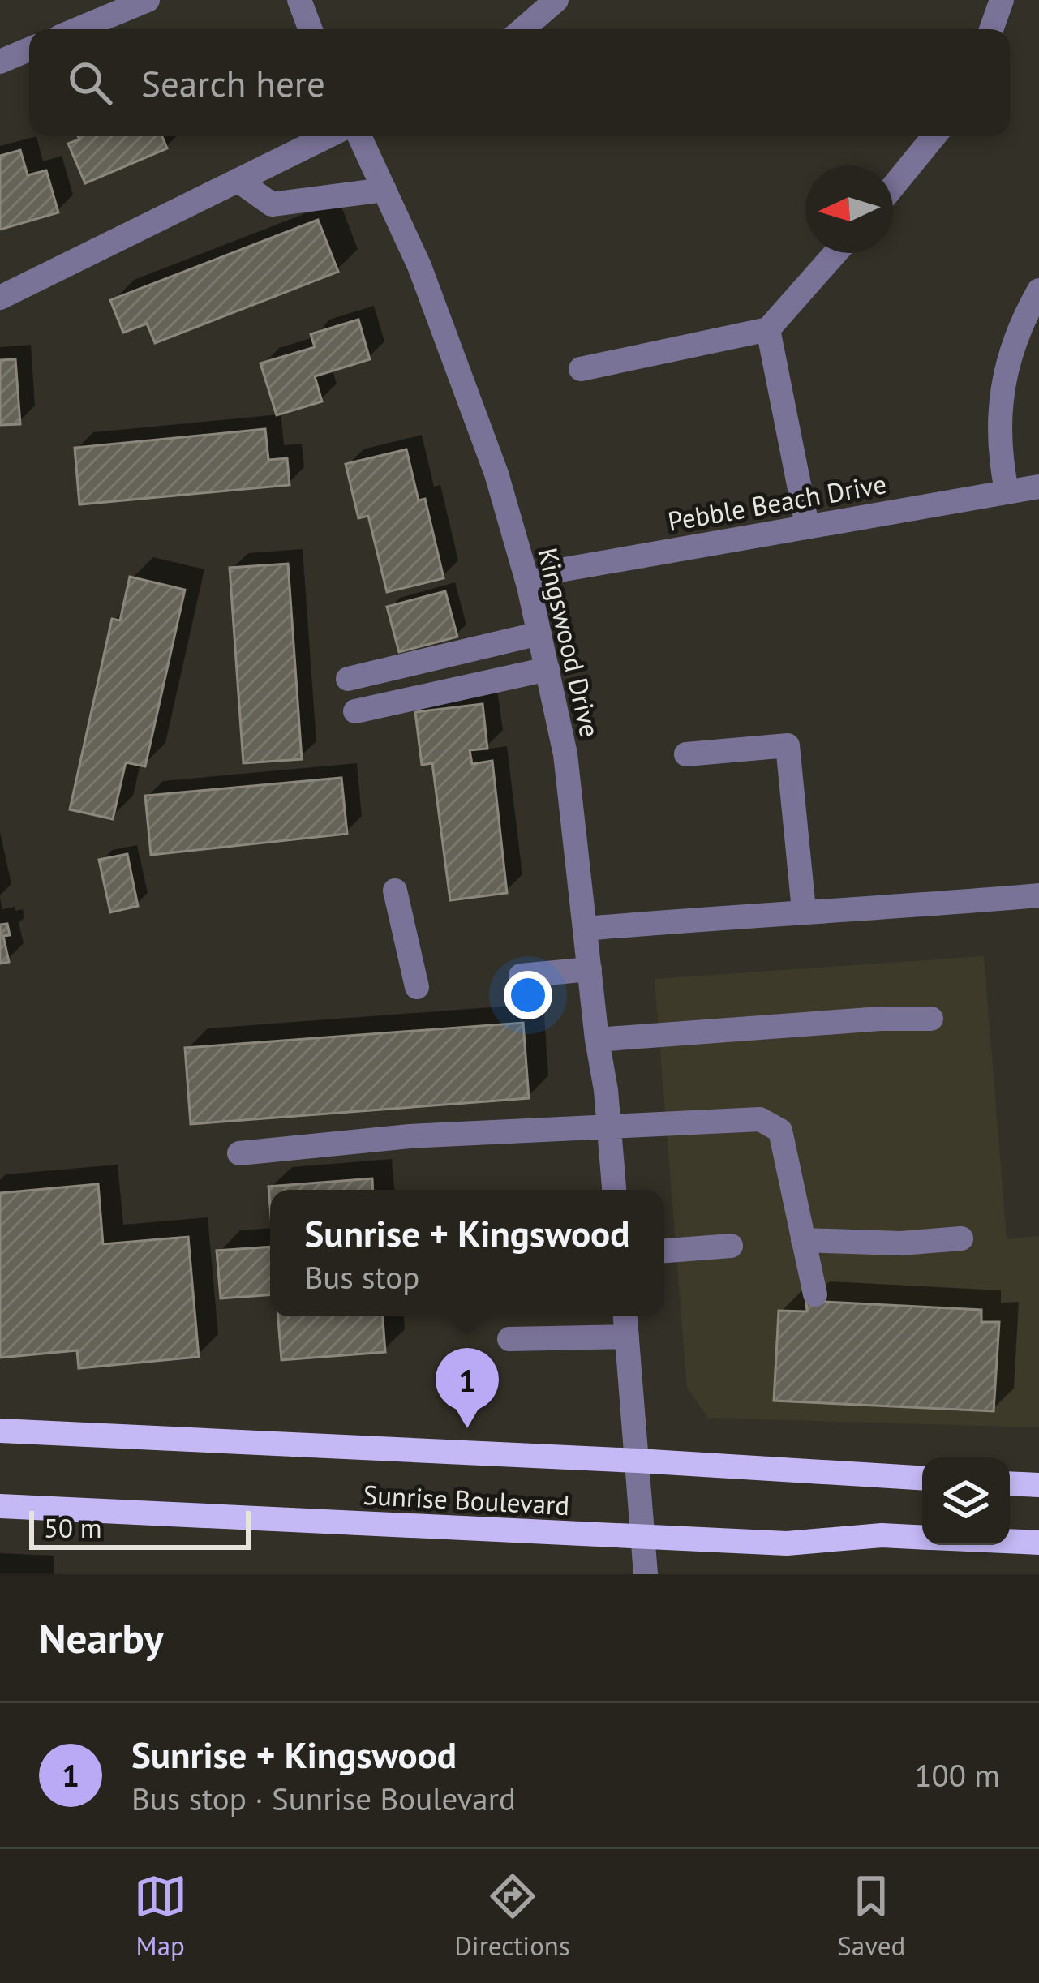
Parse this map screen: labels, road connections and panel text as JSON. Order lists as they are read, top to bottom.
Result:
{
  "streets": {
    "main road": ["Sunrise Boulevard"],
    "street": ["Pebble Beach Drive", "Kingswood Drive"]
  },
  "crossings": [
    ["Pebble Beach Drive", "Kingswood Drive"]
  ],
  "scale_bar": "50 m",
  "north": "left",
  "page": {
    "search": "Search here",
    "popup": ["Sunrise + Kingswood", "Bus stop"],
    "pins": "1",
    "scale": "50 m",
    "heading": "Nearby",
    "list": [
      {
        "mark": "1",
        "name": "Sunrise + Kingswood",
        "note": "Bus stop · Sunrise Boulevard",
        "value": "100 m"
      }
    ],
    "nav": ["Map", "Directions", "Saved"]
  }
}
